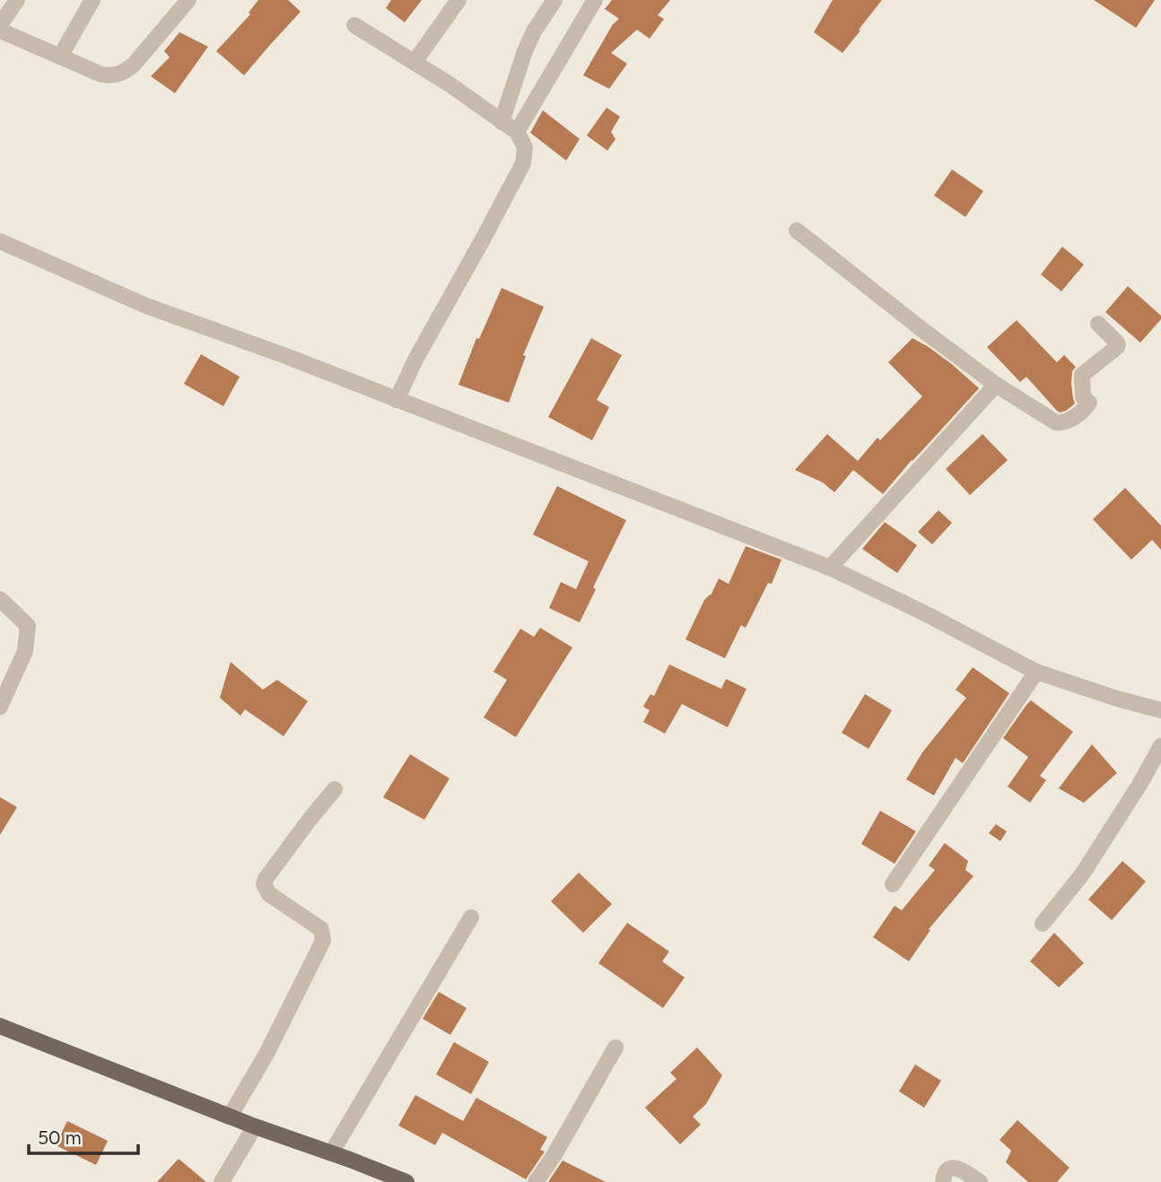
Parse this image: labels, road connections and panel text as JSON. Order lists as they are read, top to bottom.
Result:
{
  "scale_bar": "50 m"
}
